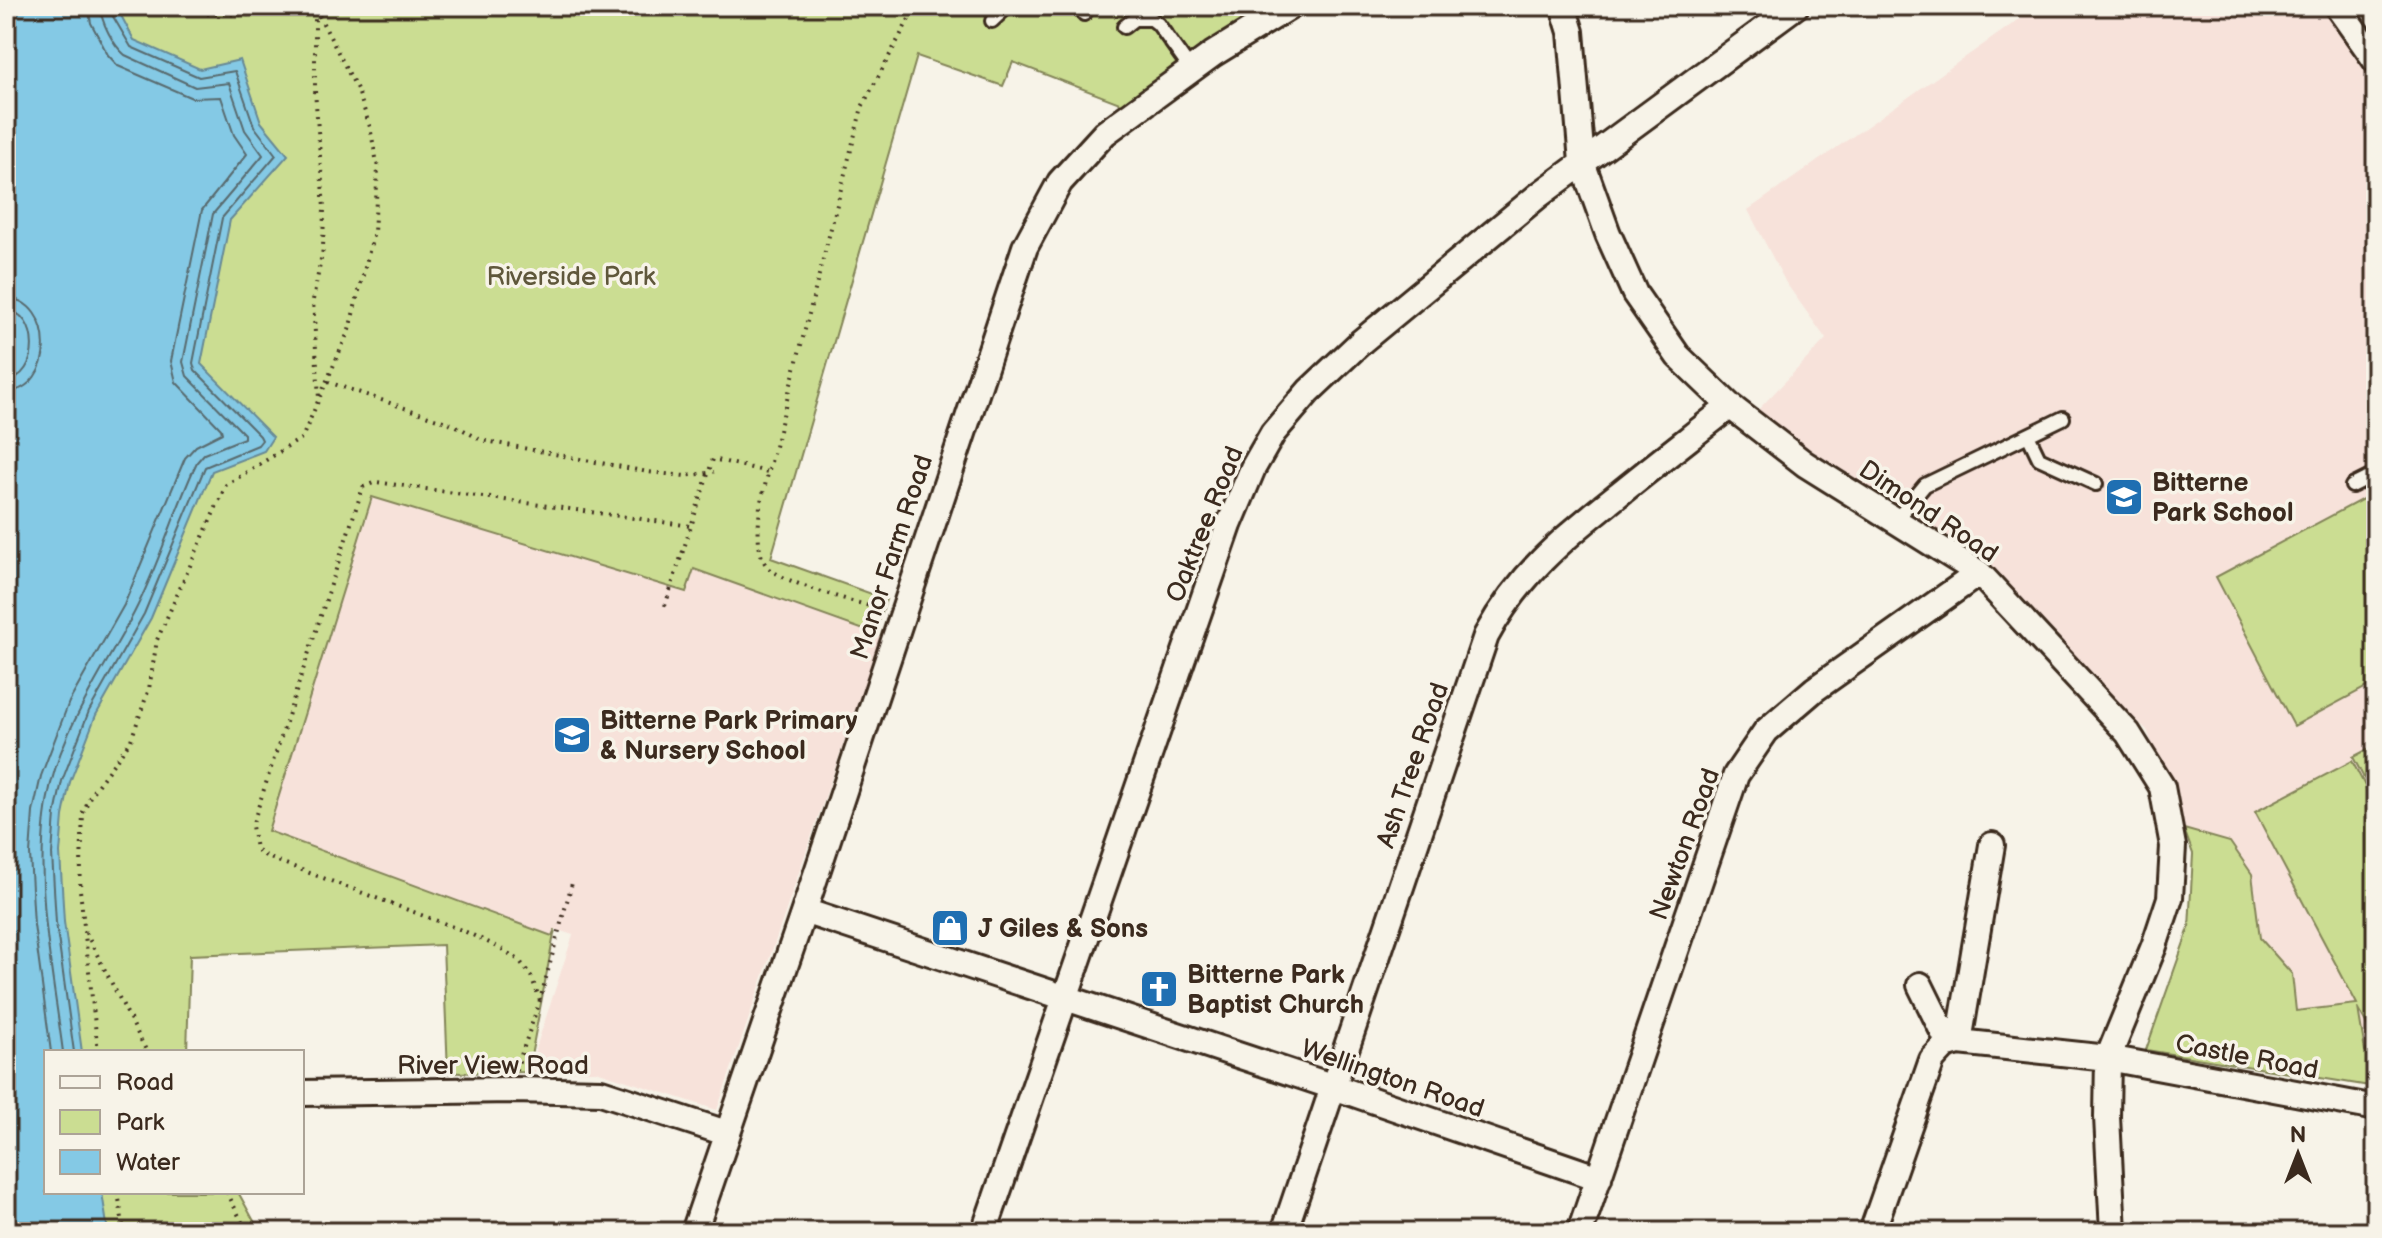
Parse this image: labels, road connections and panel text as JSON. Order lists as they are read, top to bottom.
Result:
{
  "streets": {
    "street": [
      "Dimond Road",
      "Oaktree Road",
      "Manor Farm Road",
      "Ash Tree Road",
      "Newton Road",
      "Castle Road",
      "River View Road",
      "Wellington Road"
    ]
  },
  "crossings": [
    ["Dimond Road", "Oaktree Road"],
    ["Dimond Road", "Ash Tree Road"],
    ["Dimond Road", "Newton Road"],
    ["Dimond Road", "Castle Road"],
    ["Oaktree Road", "Wellington Road"],
    ["Manor Farm Road", "River View Road"],
    ["Manor Farm Road", "Wellington Road"],
    ["Ash Tree Road", "Wellington Road"],
    ["Newton Road", "Wellington Road"]
  ],
  "parks": ["Riverside Park"],
  "places": {
    "school or university": ["Bitterne Park School", "Bitterne Park Primary & Nursery School"],
    "shop": ["J Giles & Sons"],
    "church": ["Bitterne Park Baptist Church"]
  },
  "legend": ["Road", "Park", "Water"],
  "north": "top"
}
